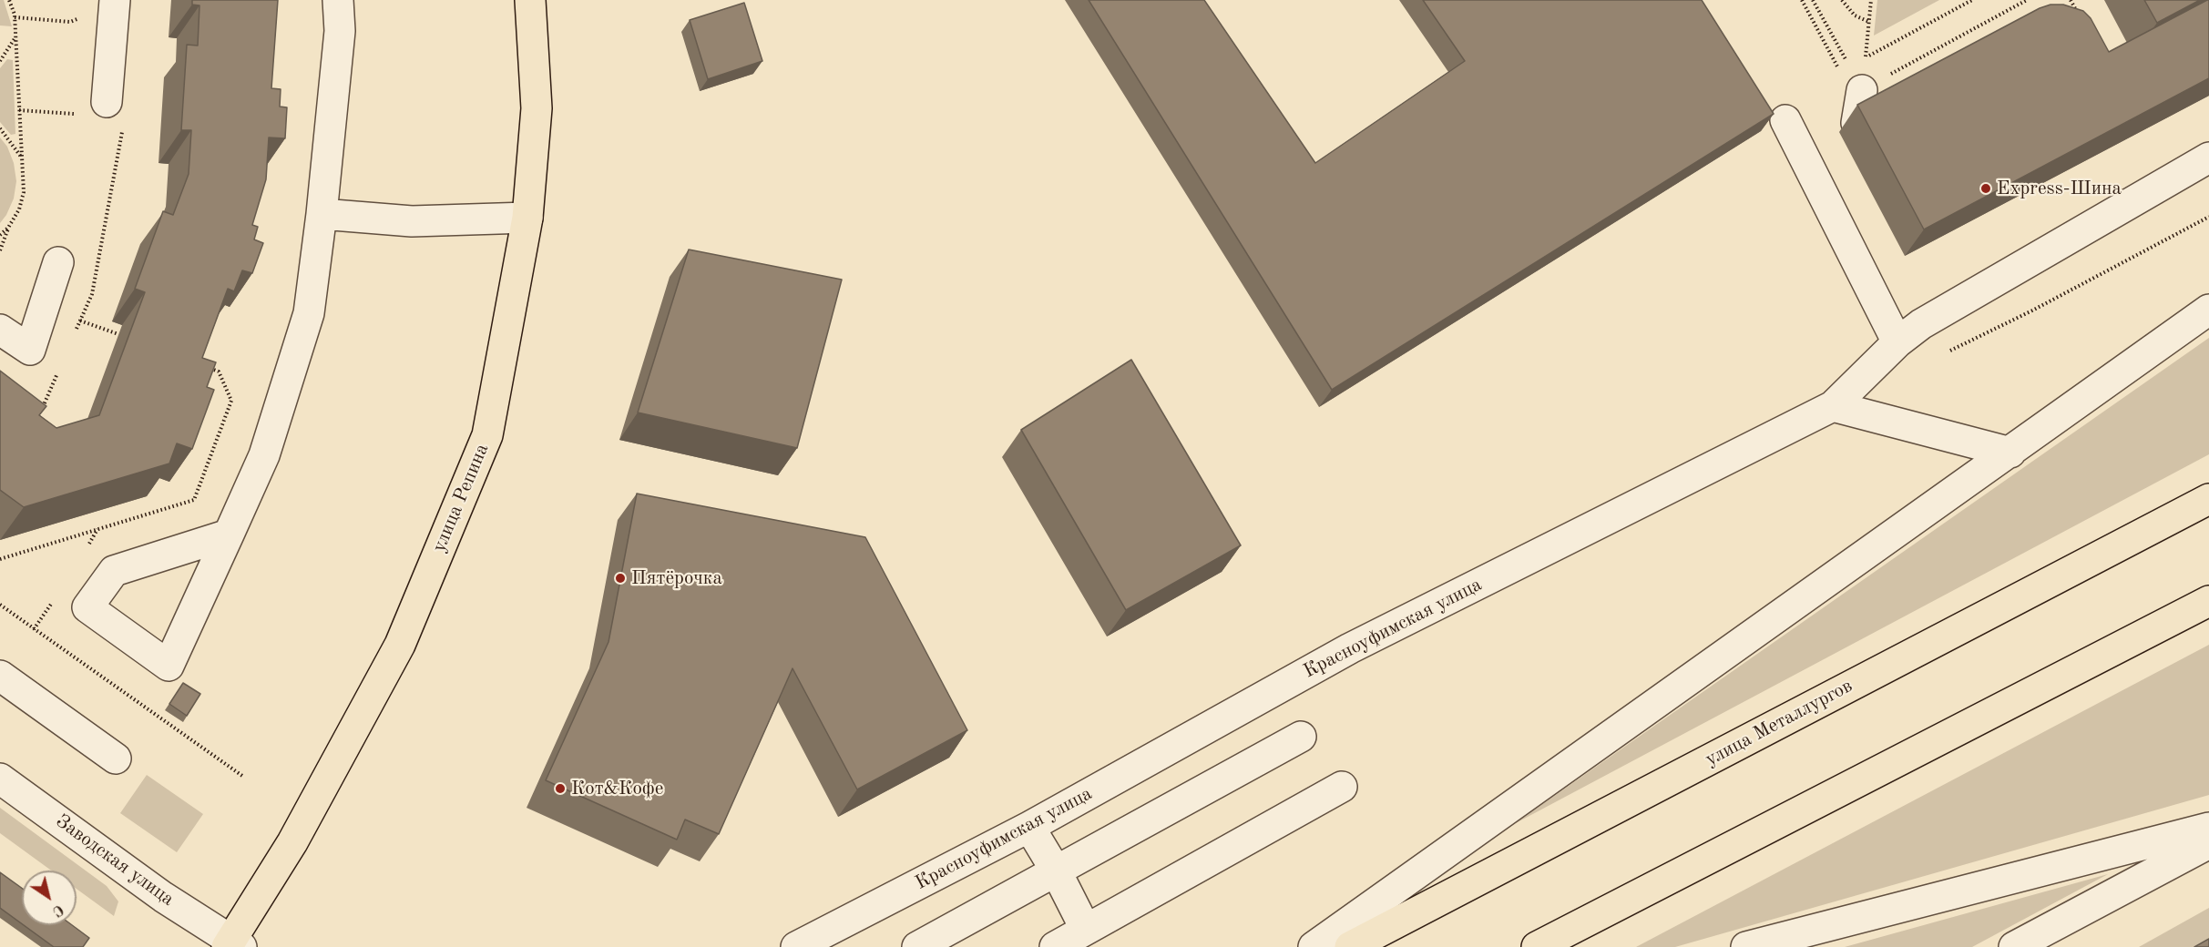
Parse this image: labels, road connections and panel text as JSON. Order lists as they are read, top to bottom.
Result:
{
  "streets": {
    "main road": ["улица Репина", "улица Металлургов"],
    "street": ["Красноуфимская улица", "Заводская улица"]
  },
  "crossings": [
    ["улица Репина", "Заводская улица"]
  ],
  "places": ["Express-Шина", "Пятёрочка", "Кот&Кофе"],
  "north": "bottom right"
}
